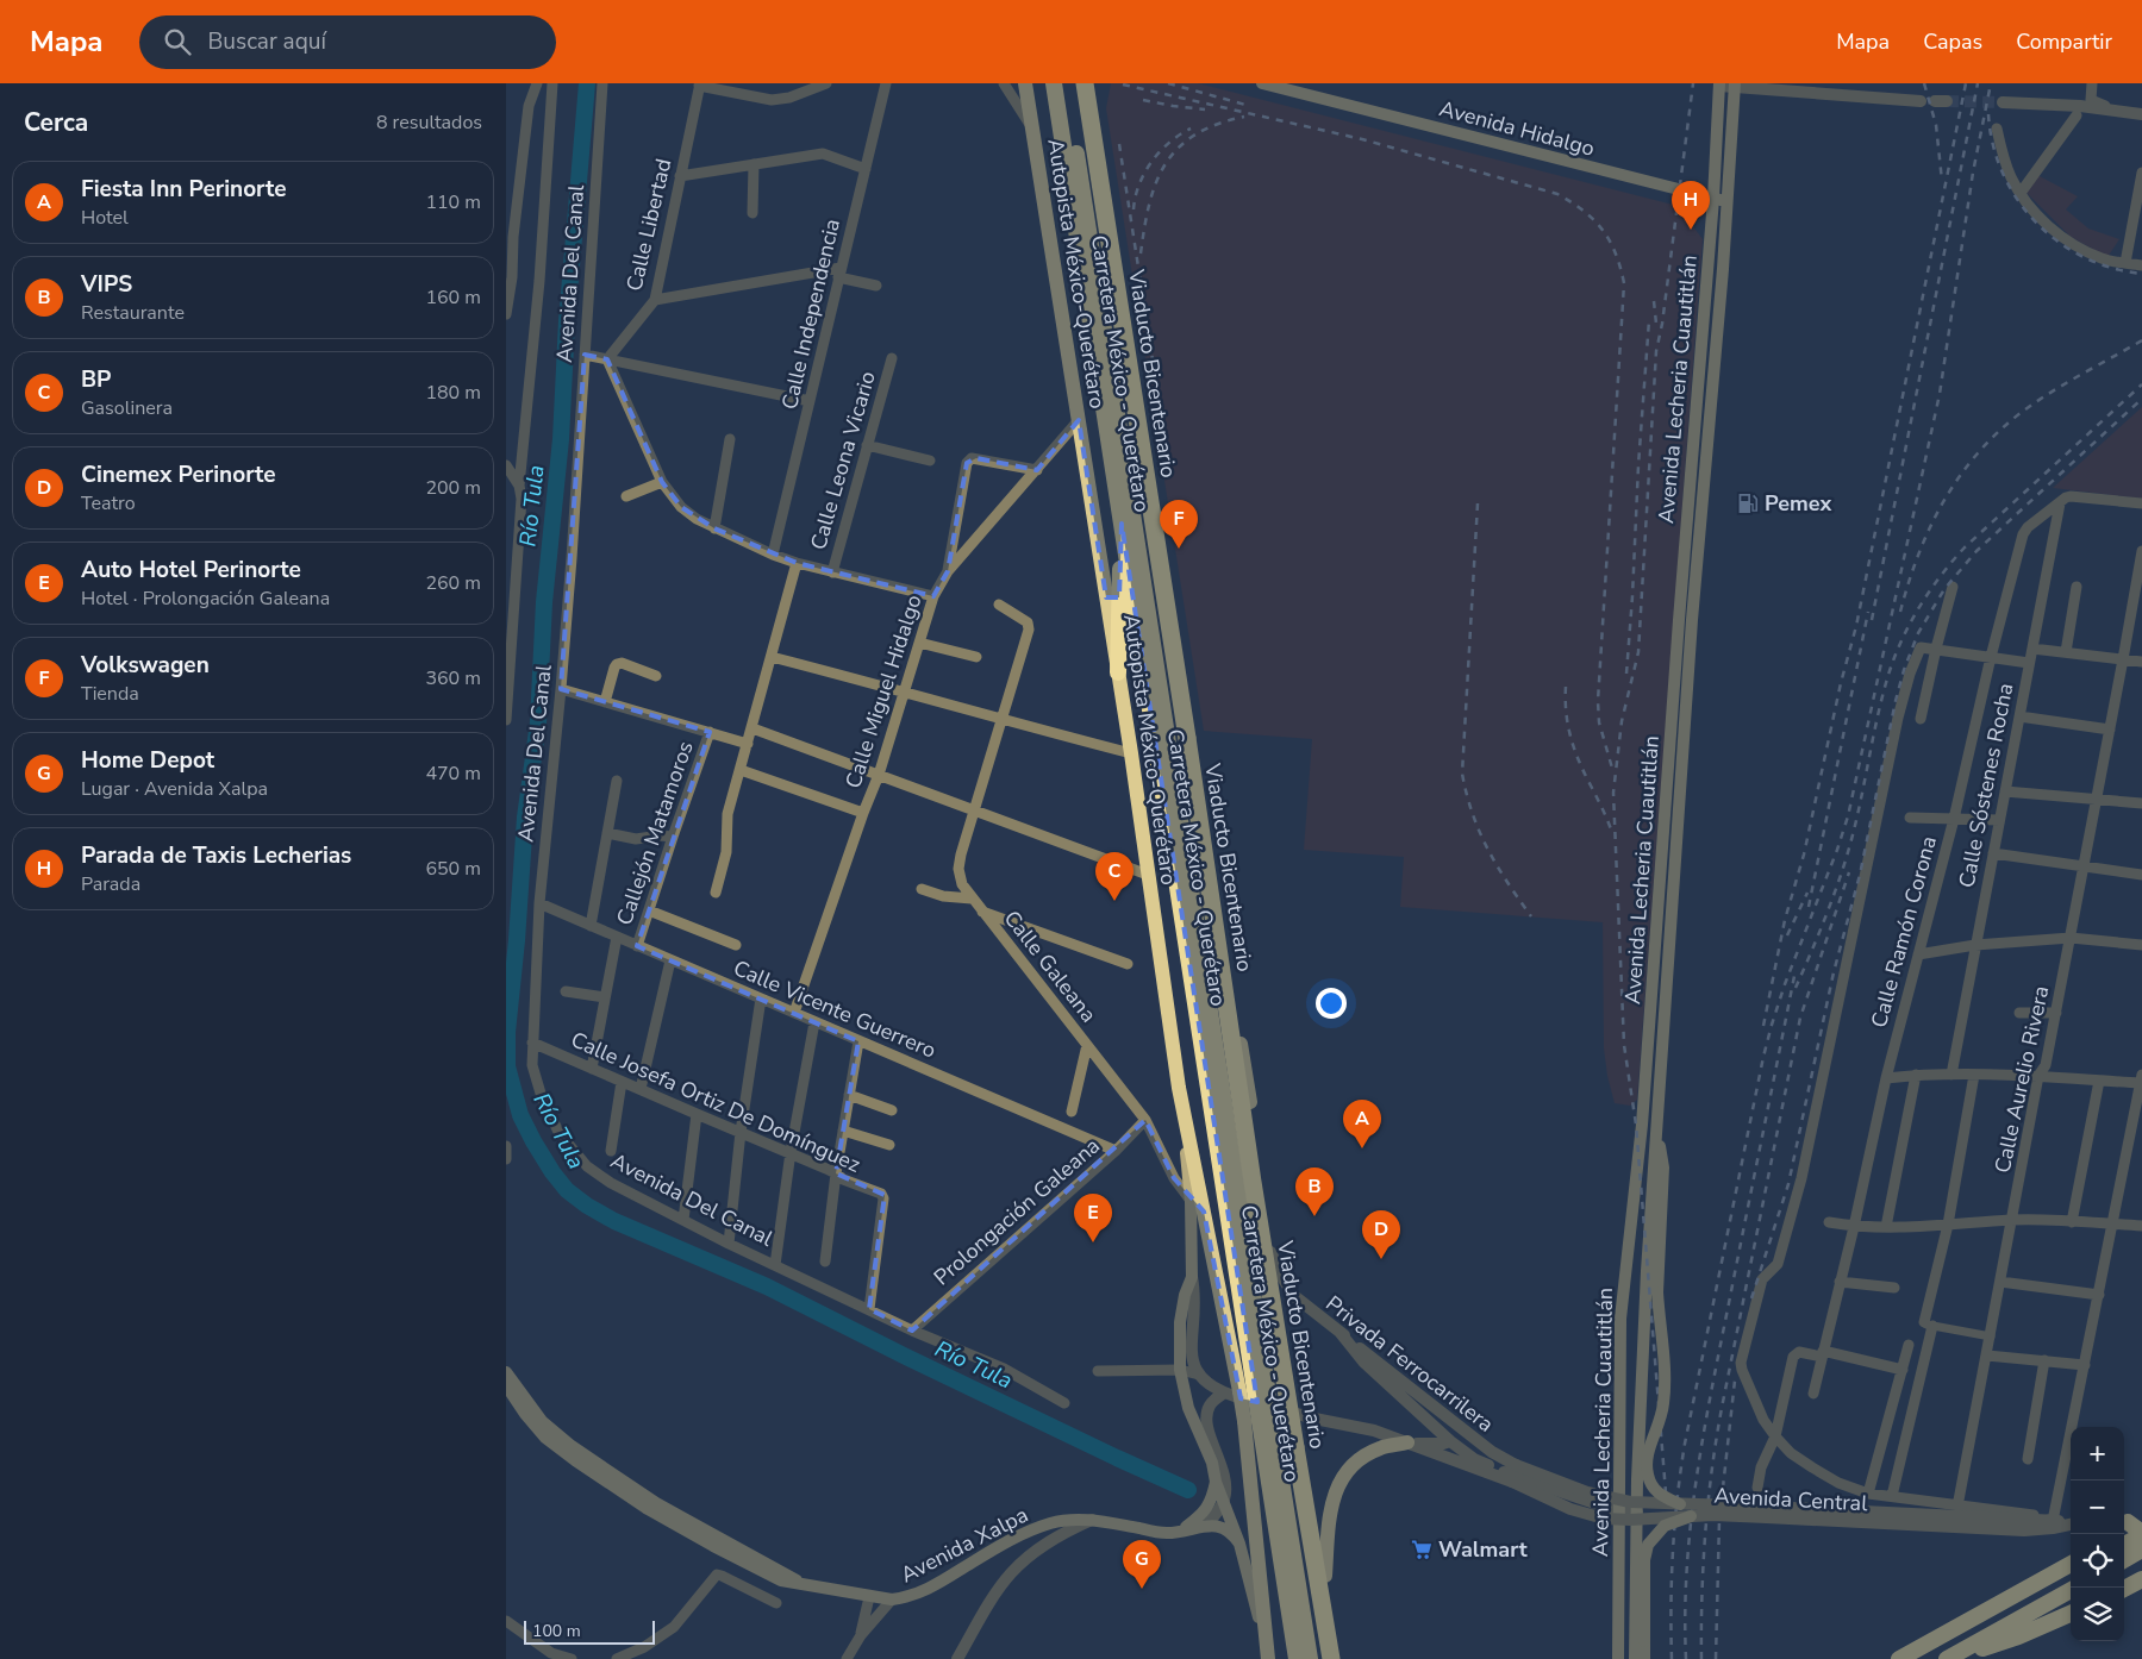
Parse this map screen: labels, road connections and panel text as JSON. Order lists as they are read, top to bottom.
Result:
{
  "streets": {
    "highway": ["Carretera México - Querétaro", "Viaducto Bicentenario"],
    "main road": [
      "Avenida Hidalgo",
      "Autopista México-Querétaro",
      "Avenida Lecheria Cuautitlán",
      "Avenida Xalpa"
    ],
    "street": [
      "Calle Libertad",
      "Avenida Del Canal",
      "Calle Independencia",
      "Calle Leona Vicario",
      "Calle Miguel Hidalgo",
      "Calle Sóstenes Rocha",
      "Callejón Matamoros",
      "Calle Ramón Corona",
      "Calle Galeana",
      "Calle Vicente Guerrero",
      "Calle Aurelio Rivera",
      "Calle Josefa Ortiz De Domínguez",
      "Prolongación Galeana",
      "Privada Ferrocarrilera",
      "Avenida Central"
    ]
  },
  "crossings": [
    ["Avenida Hidalgo", "Avenida Lecheria Cuautitlán"],
    ["Avenida Del Canal", "Calle Vicente Guerrero"],
    ["Avenida Del Canal", "Calle Josefa Ortiz De Domínguez"],
    ["Avenida Del Canal", "Prolongación Galeana"],
    ["Autopista México-Querétaro", "Carretera México - Querétaro"],
    ["Autopista México-Querétaro", "Viaducto Bicentenario"],
    ["Autopista México-Querétaro", "Calle Miguel Hidalgo"],
    ["Autopista México-Querétaro", "Calle Galeana"],
    ["Autopista México-Querétaro", "Privada Ferrocarrilera"],
    ["Calle Miguel Hidalgo", "Calle Vicente Guerrero"],
    ["Calle Sóstenes Rocha", "Calle Ramón Corona"],
    ["Callejón Matamoros", "Calle Vicente Guerrero"],
    ["Calle Galeana", "Prolongación Galeana"],
    ["Calle Vicente Guerrero", "Prolongación Galeana"],
    ["Privada Ferrocarrilera", "Avenida Central"]
  ],
  "water": ["Río Tula"],
  "places": {
    "fuel station": ["Pemex"],
    "supermarket": ["Walmart"]
  },
  "scale_bar": "100 m",
  "page": {
    "header": "Mapa",
    "search": "Buscar aquí",
    "nav": ["Mapa", "Capas", "Compartir"],
    "heading": ["Cerca", "8 resultados"],
    "list": [
      {
        "mark": "A",
        "name": "Fiesta Inn Perinorte",
        "note": "Hotel",
        "value": "110 m"
      },
      {
        "mark": "B",
        "name": "VIPS",
        "note": "Restaurante",
        "value": "160 m"
      },
      {
        "mark": "C",
        "name": "BP",
        "note": "Gasolinera",
        "value": "180 m"
      },
      {
        "mark": "D",
        "name": "Cinemex Perinorte",
        "note": "Teatro",
        "value": "200 m"
      },
      {
        "mark": "E",
        "name": "Auto Hotel Perinorte",
        "note": "Hotel · Prolongación Galeana",
        "value": "260 m"
      },
      {
        "mark": "F",
        "name": "Volkswagen",
        "note": "Tienda",
        "value": "360 m"
      },
      {
        "mark": "G",
        "name": "Home Depot",
        "note": "Lugar · Avenida Xalpa",
        "value": "470 m"
      },
      {
        "mark": "H",
        "name": "Parada de Taxis Lecherias",
        "note": "Parada",
        "value": "650 m"
      }
    ],
    "pins": [
      "H",
      "F",
      "C",
      "A",
      "B",
      "E",
      "D",
      "G"
    ],
    "map_buttons": ["+", "−"],
    "scale": "100 m"
  }
}
